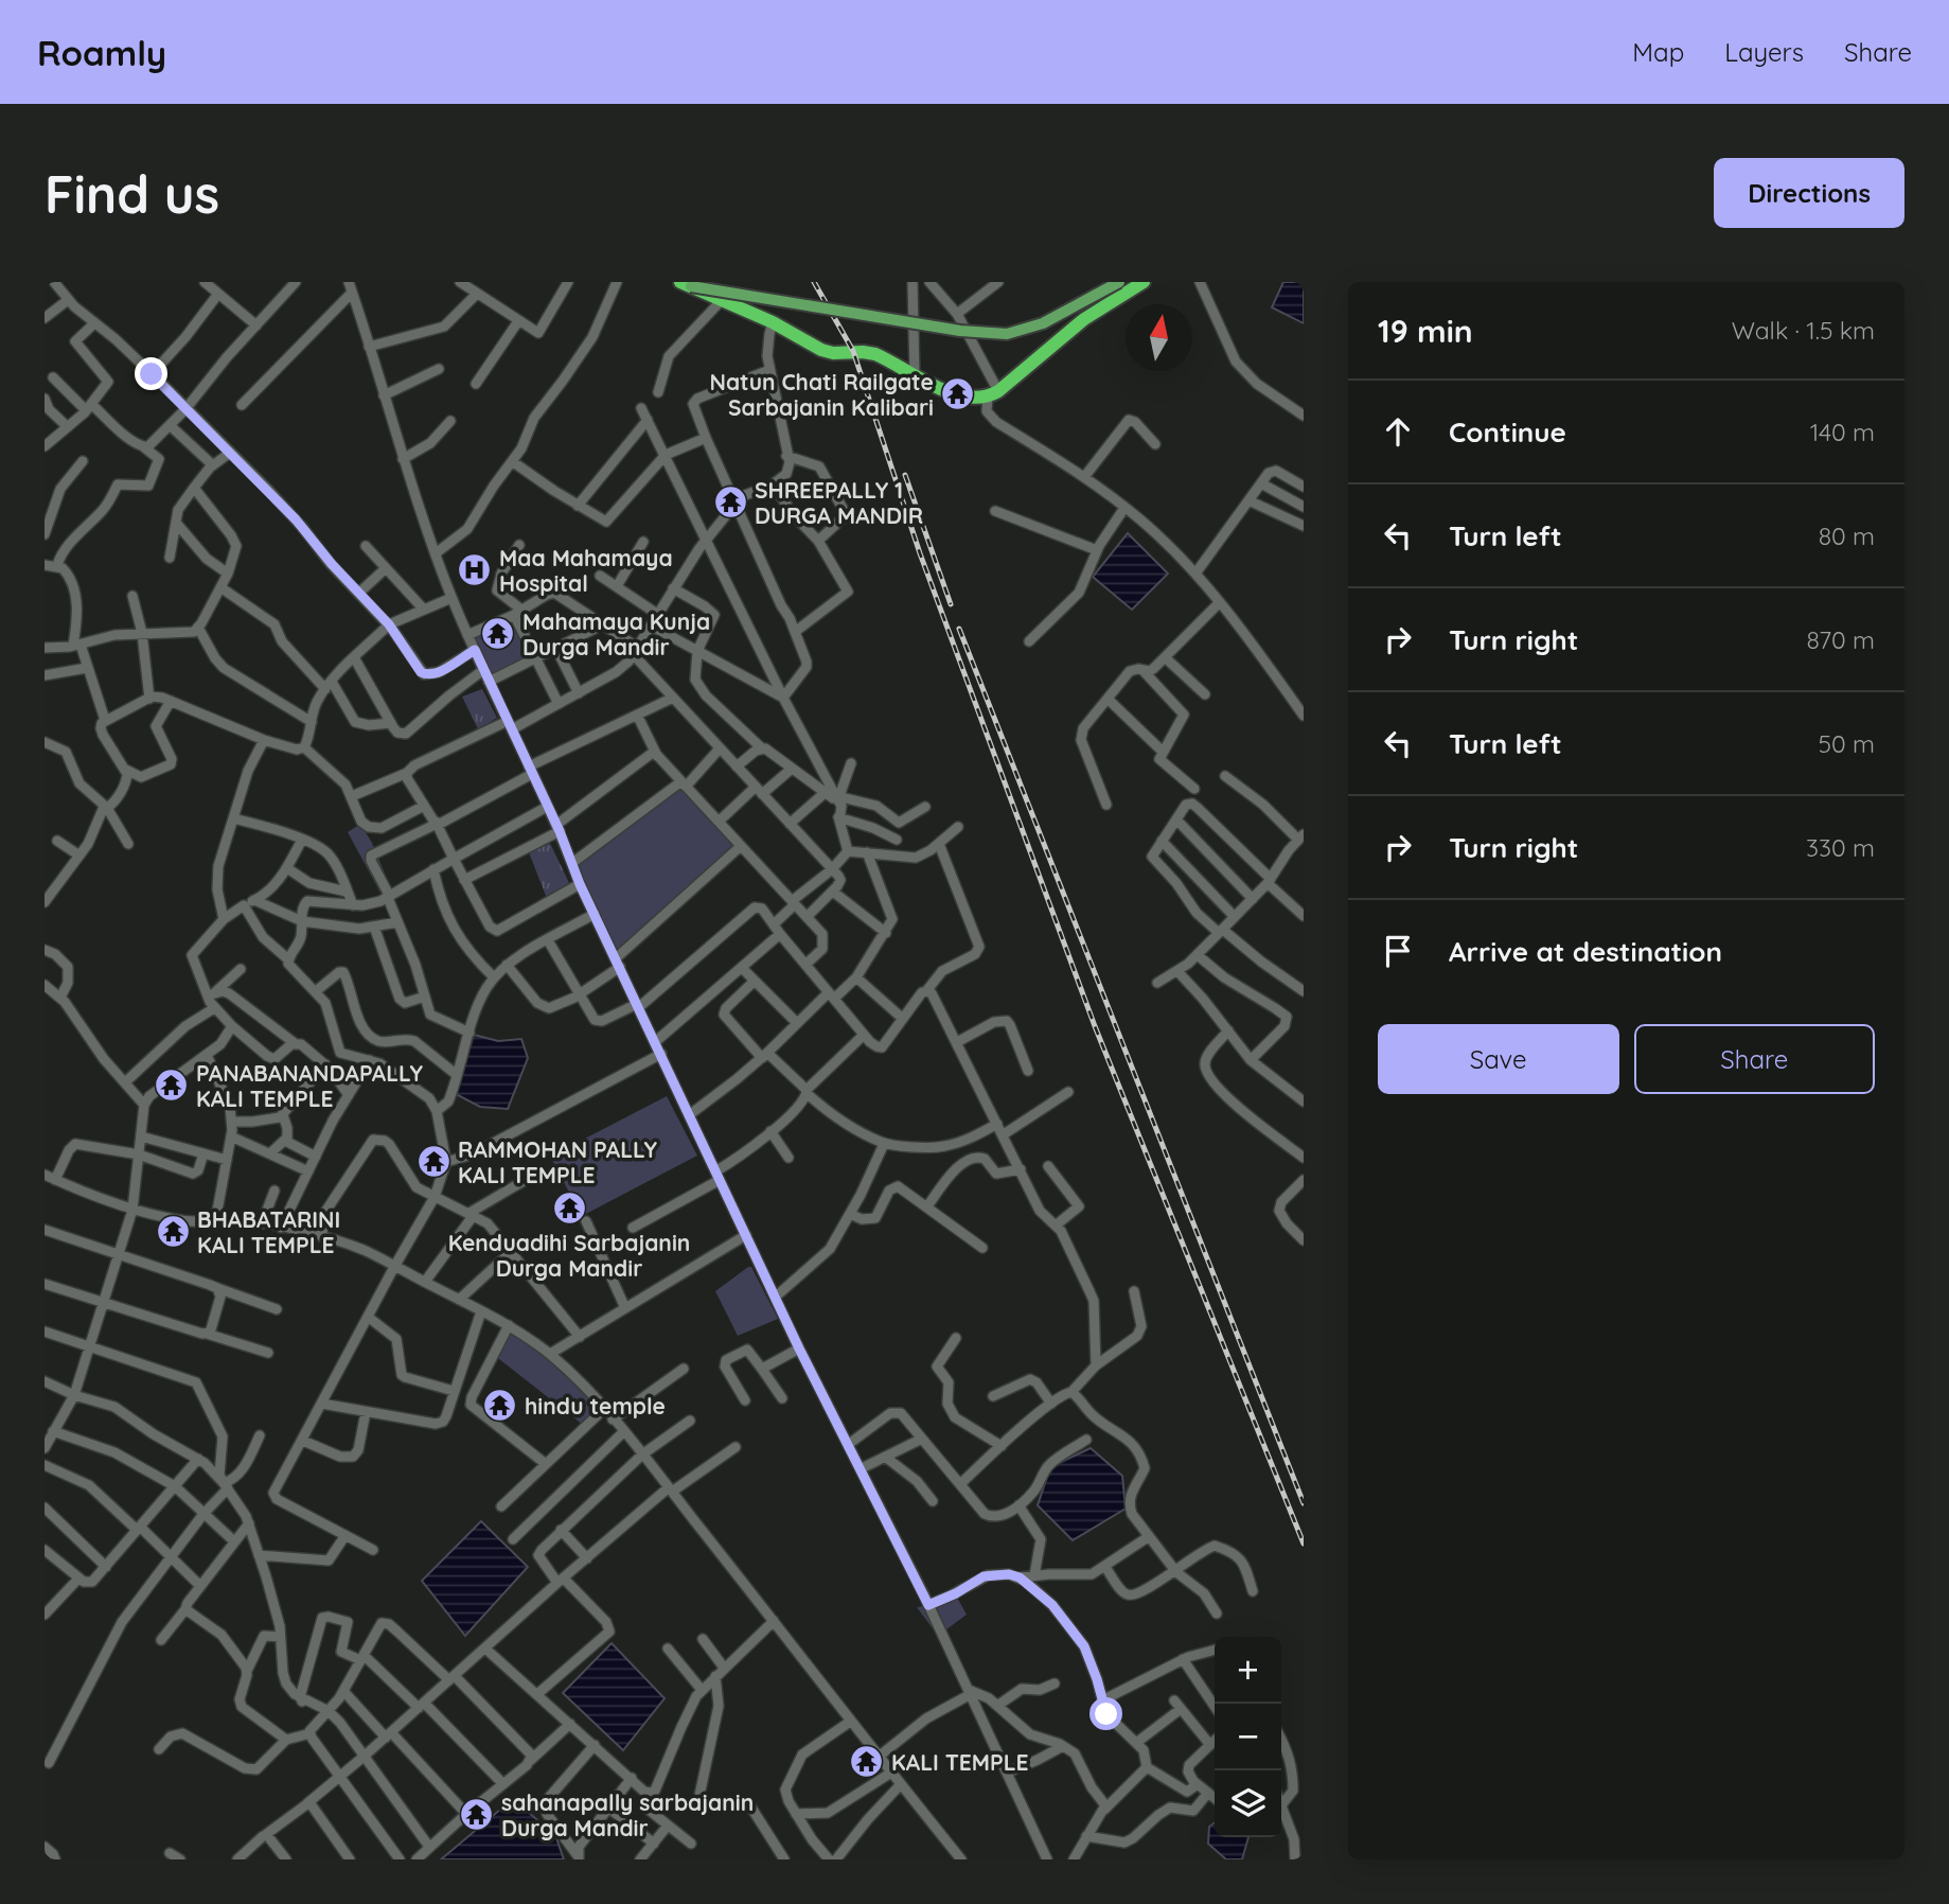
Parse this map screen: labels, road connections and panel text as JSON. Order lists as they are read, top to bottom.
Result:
{
  "places": {
    "temple": [
      "Natun Chati Railgate Sarbajanin Kalibari",
      "SHREEPALLY 1 DURGA MANDIR",
      "Mahamaya Kunja Durga Mandir",
      "PANABANANDAPALLY KALI TEMPLE",
      "RAMMOHAN PALLY KALI TEMPLE",
      "Kenduadihi Sarbajanin Durga Mandir",
      "BHABATARINI KALI TEMPLE",
      "hindu temple",
      "KALI TEMPLE",
      "sahanapally sarbajanin Durga Mandir"
    ],
    "hospital": ["Maa Mahamaya Hospital"]
  },
  "north": "top",
  "page": {
    "header": "Roamly",
    "nav": ["Map", "Layers", "Share"],
    "buttons": [
      "Directions",
      ["Save", "Share"]
    ],
    "title": "Find us",
    "heading": ["19 min", "Walk · 1.5 km"],
    "list": [
      ["Continue", "140 m"],
      ["Turn left", "80 m"],
      ["Turn right", "870 m"],
      ["Turn left", "50 m"],
      ["Turn right", "330 m"],
      "Arrive at destination"
    ],
    "map_buttons": ["+", "−"]
  }
}
